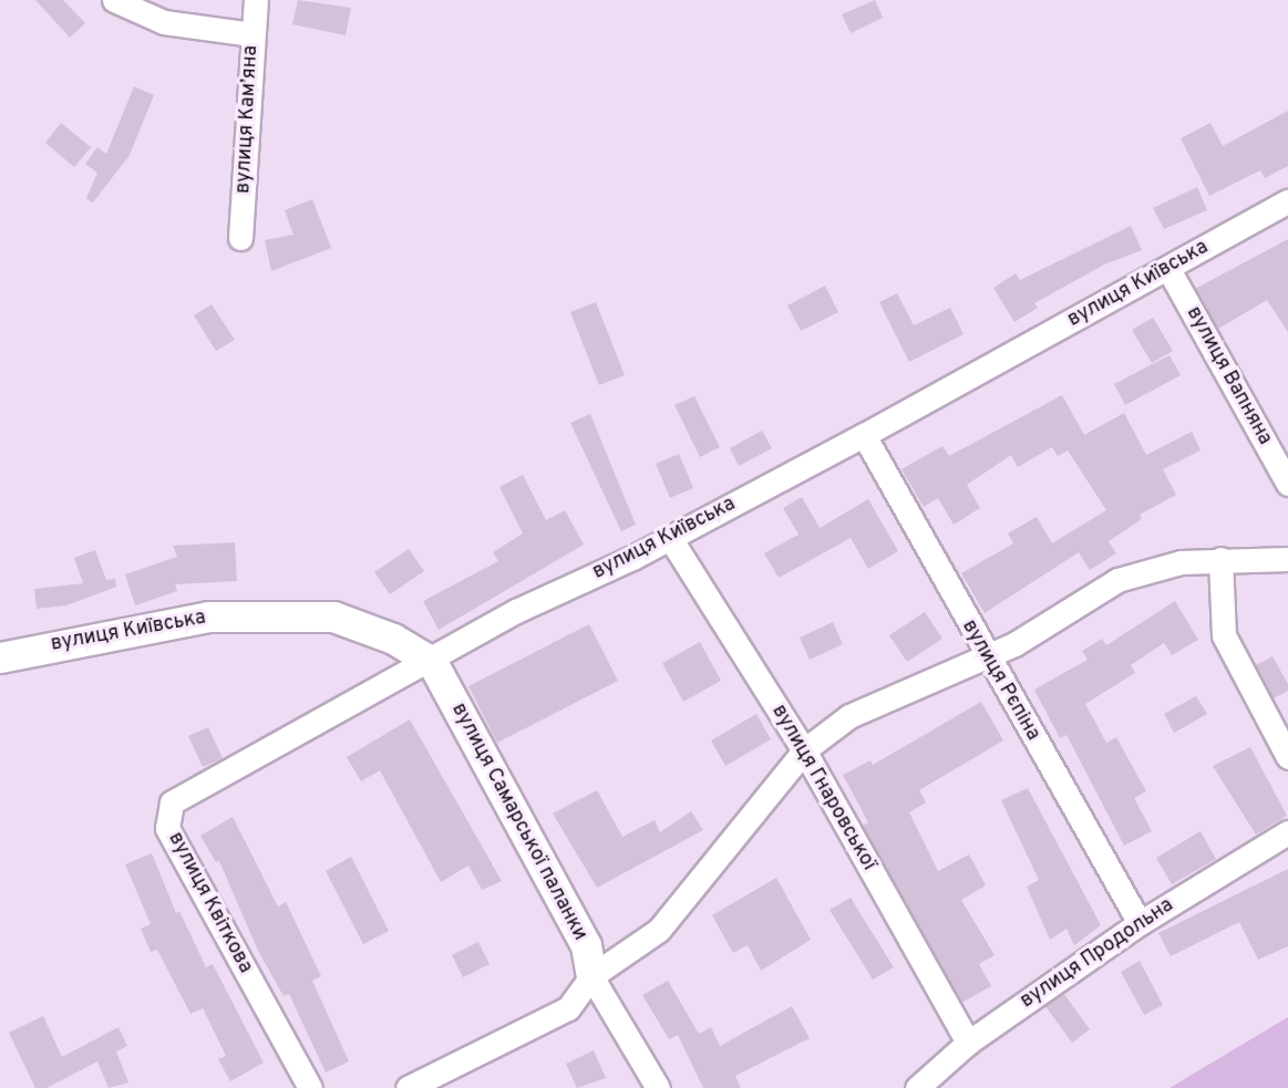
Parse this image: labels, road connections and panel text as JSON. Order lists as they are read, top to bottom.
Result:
{
  "streets": {
    "street": [
      "вулиця Кам’яна",
      "вулиця Київська",
      "вулиця Вапняна",
      "вулиця Рєпіна",
      "вулиця Гнаровської",
      "вулиця Самарської паланки",
      "вулиця Квіткова",
      "вулиця Продольна"
    ]
  },
  "crossings": [
    ["вулиця Київська", "вулиця Вапняна"],
    ["вулиця Київська", "вулиця Рєпіна"],
    ["вулиця Київська", "вулиця Гнаровської"],
    ["вулиця Київська", "вулиця Самарської паланки"],
    ["вулиця Київська", "вулиця Квіткова"],
    ["вулиця Рєпіна", "вулиця Продольна"],
    ["вулиця Гнаровської", "вулиця Продольна"],
    ["вулиця Самарської паланки", "вулиця Квіткова"]
  ]
}
